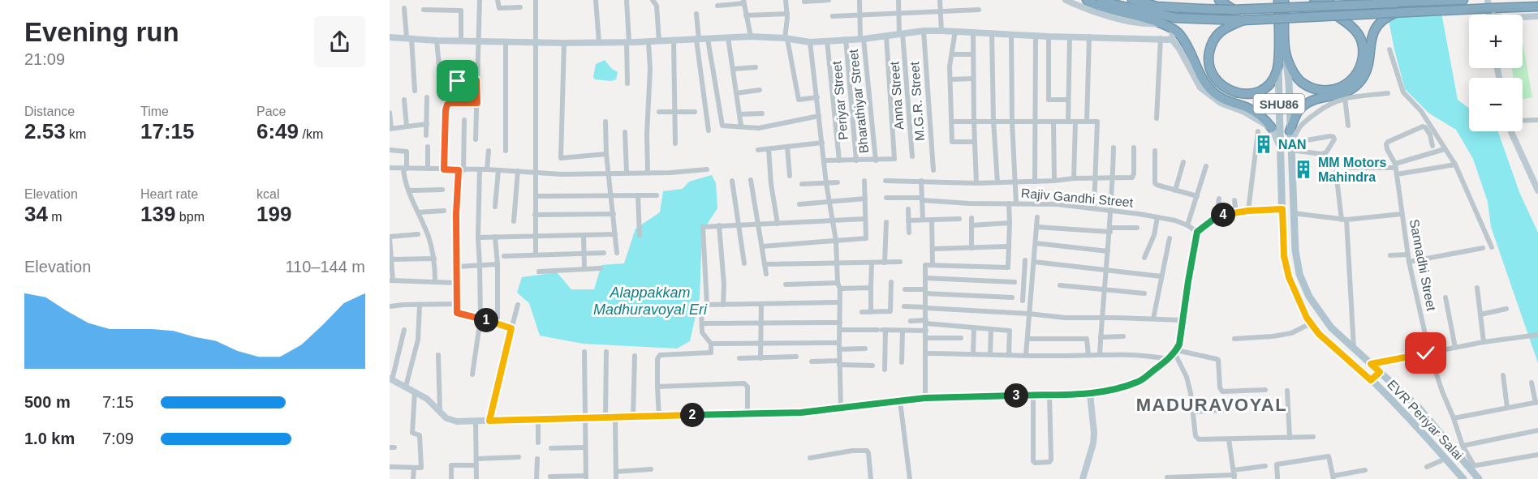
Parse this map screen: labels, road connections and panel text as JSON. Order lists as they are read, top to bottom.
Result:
{
  "streets": {
    "highway": ["SHU86"],
    "main road": ["EVR Periyar Salai"],
    "street": [
      "Anna Street",
      "Periyar Street",
      "Bharathiyar Street",
      "M.G.R. Street",
      "Rajiv Gandhi Street",
      "Sannadhi Street"
    ]
  },
  "crossings": [
    ["SHU86", "EVR Periyar Salai"],
    ["Sannadhi Street", "EVR Periyar Salai"]
  ],
  "districts": ["MADURAVOYAL"],
  "water": ["Alappakkam Madhuravoyal Eri"],
  "places": {
    "building": ["NAN", "MM Motors Mahindra"]
  },
  "page": {
    "heading": ["Evening run", "21:09"],
    "map_buttons": ["+", "−"],
    "stats": [
      ["Distance", "2.53 km"],
      ["Time", "17:15"],
      ["Pace", "6:49 /km"],
      ["Elevation", "34 m"],
      ["Heart rate", "139 bpm"],
      ["kcal", "199"]
    ],
    "pins": [
      "4",
      "1",
      "3",
      "2"
    ],
    "chart": ["Elevation", "110–144 m"],
    "list": [
      {
        "name": "500 m",
        "note": "7:15"
      },
      {
        "name": "1.0 km",
        "note": "7:09"
      }
    ]
  }
}
